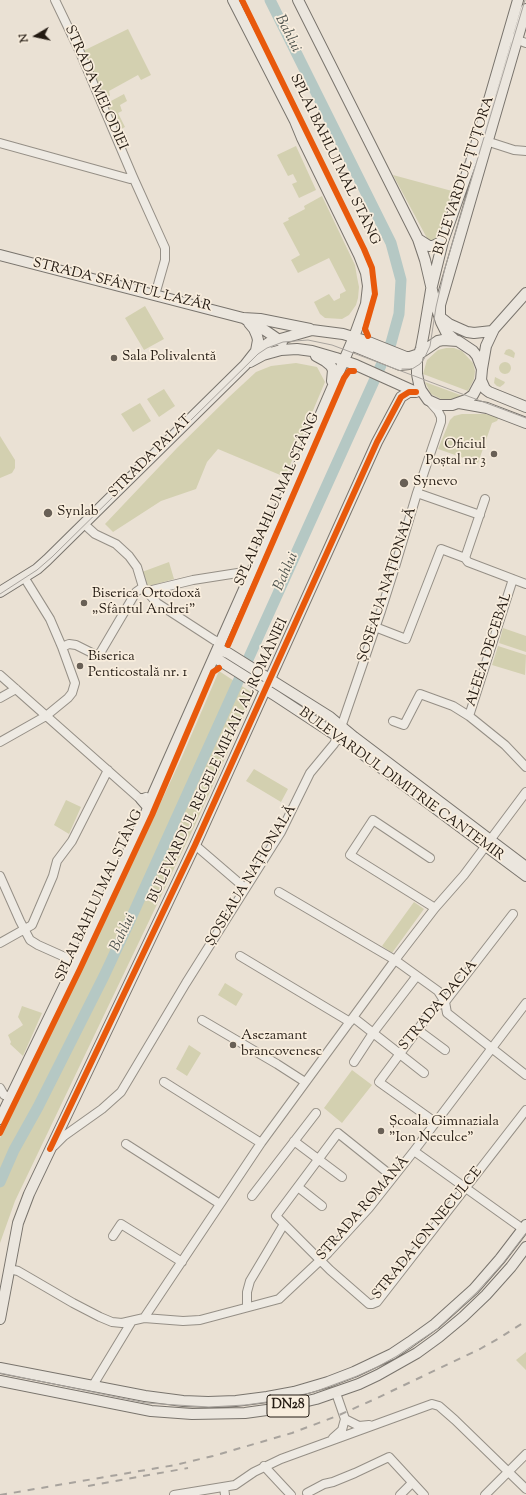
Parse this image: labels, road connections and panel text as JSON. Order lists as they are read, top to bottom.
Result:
{
  "streets": {
    "main road": [
      "BULEVARDUL ȚUȚORA",
      "STRADA SFÂNTUL LAZĂR",
      "STRADA PALAT",
      "ȘOSEAUA NAȚIONALĂ",
      "BULEVARDUL REGELE MIHAI I AL ROMÂNIEI",
      "BULEVARDUL DIMITRIE CANTEMIR",
      "DN28"
    ],
    "street": [
      "STRADA MELODIEI",
      "ALEEA DECEBAL",
      "STRADA DACIA",
      "STRADA ROMANĂ",
      "STRADA ION NECULCE"
    ],
    "cycle path": ["SPLAI BAHLUI MAL STÂNG"]
  },
  "crossings": [
    ["STRADA MELODIEI", "STRADA SFÂNTUL LAZĂR"],
    ["BULEVARDUL ȚUȚORA", "STRADA PALAT"],
    ["BULEVARDUL ȚUȚORA", "ȘOSEAUA NAȚIONALĂ"],
    ["BULEVARDUL ȚUȚORA", "BULEVARDUL REGELE MIHAI I AL ROMÂNIEI"],
    ["STRADA SFÂNTUL LAZĂR", "STRADA PALAT"],
    ["STRADA PALAT", "ȘOSEAUA NAȚIONALĂ"],
    ["STRADA PALAT", "BULEVARDUL REGELE MIHAI I AL ROMÂNIEI"],
    ["ȘOSEAUA NAȚIONALĂ", "ALEEA DECEBAL"],
    ["ȘOSEAUA NAȚIONALĂ", "BULEVARDUL REGELE MIHAI I AL ROMÂNIEI"],
    ["ȘOSEAUA NAȚIONALĂ", "BULEVARDUL DIMITRIE CANTEMIR"],
    ["ȘOSEAUA NAȚIONALĂ", "STRADA ROMANĂ"],
    ["BULEVARDUL REGELE MIHAI I AL ROMÂNIEI", "BULEVARDUL DIMITRIE CANTEMIR"],
    ["STRADA DACIA", "STRADA ROMANĂ"],
    ["STRADA ROMANĂ", "STRADA ION NECULCE"]
  ],
  "water": ["Bahlui"],
  "places": [
    "Sala Polivalentă",
    "Oficiul Poștal nr 3",
    "Synevo",
    "Synlab",
    "Biserica Ortodoxă „Sfântul Andrei”",
    "Biserica Penticostală nr. 1",
    "Asezamant brancovenesc",
    "Școala Gimnaziala \"Ion Neculce\""
  ],
  "north": "left"
}
